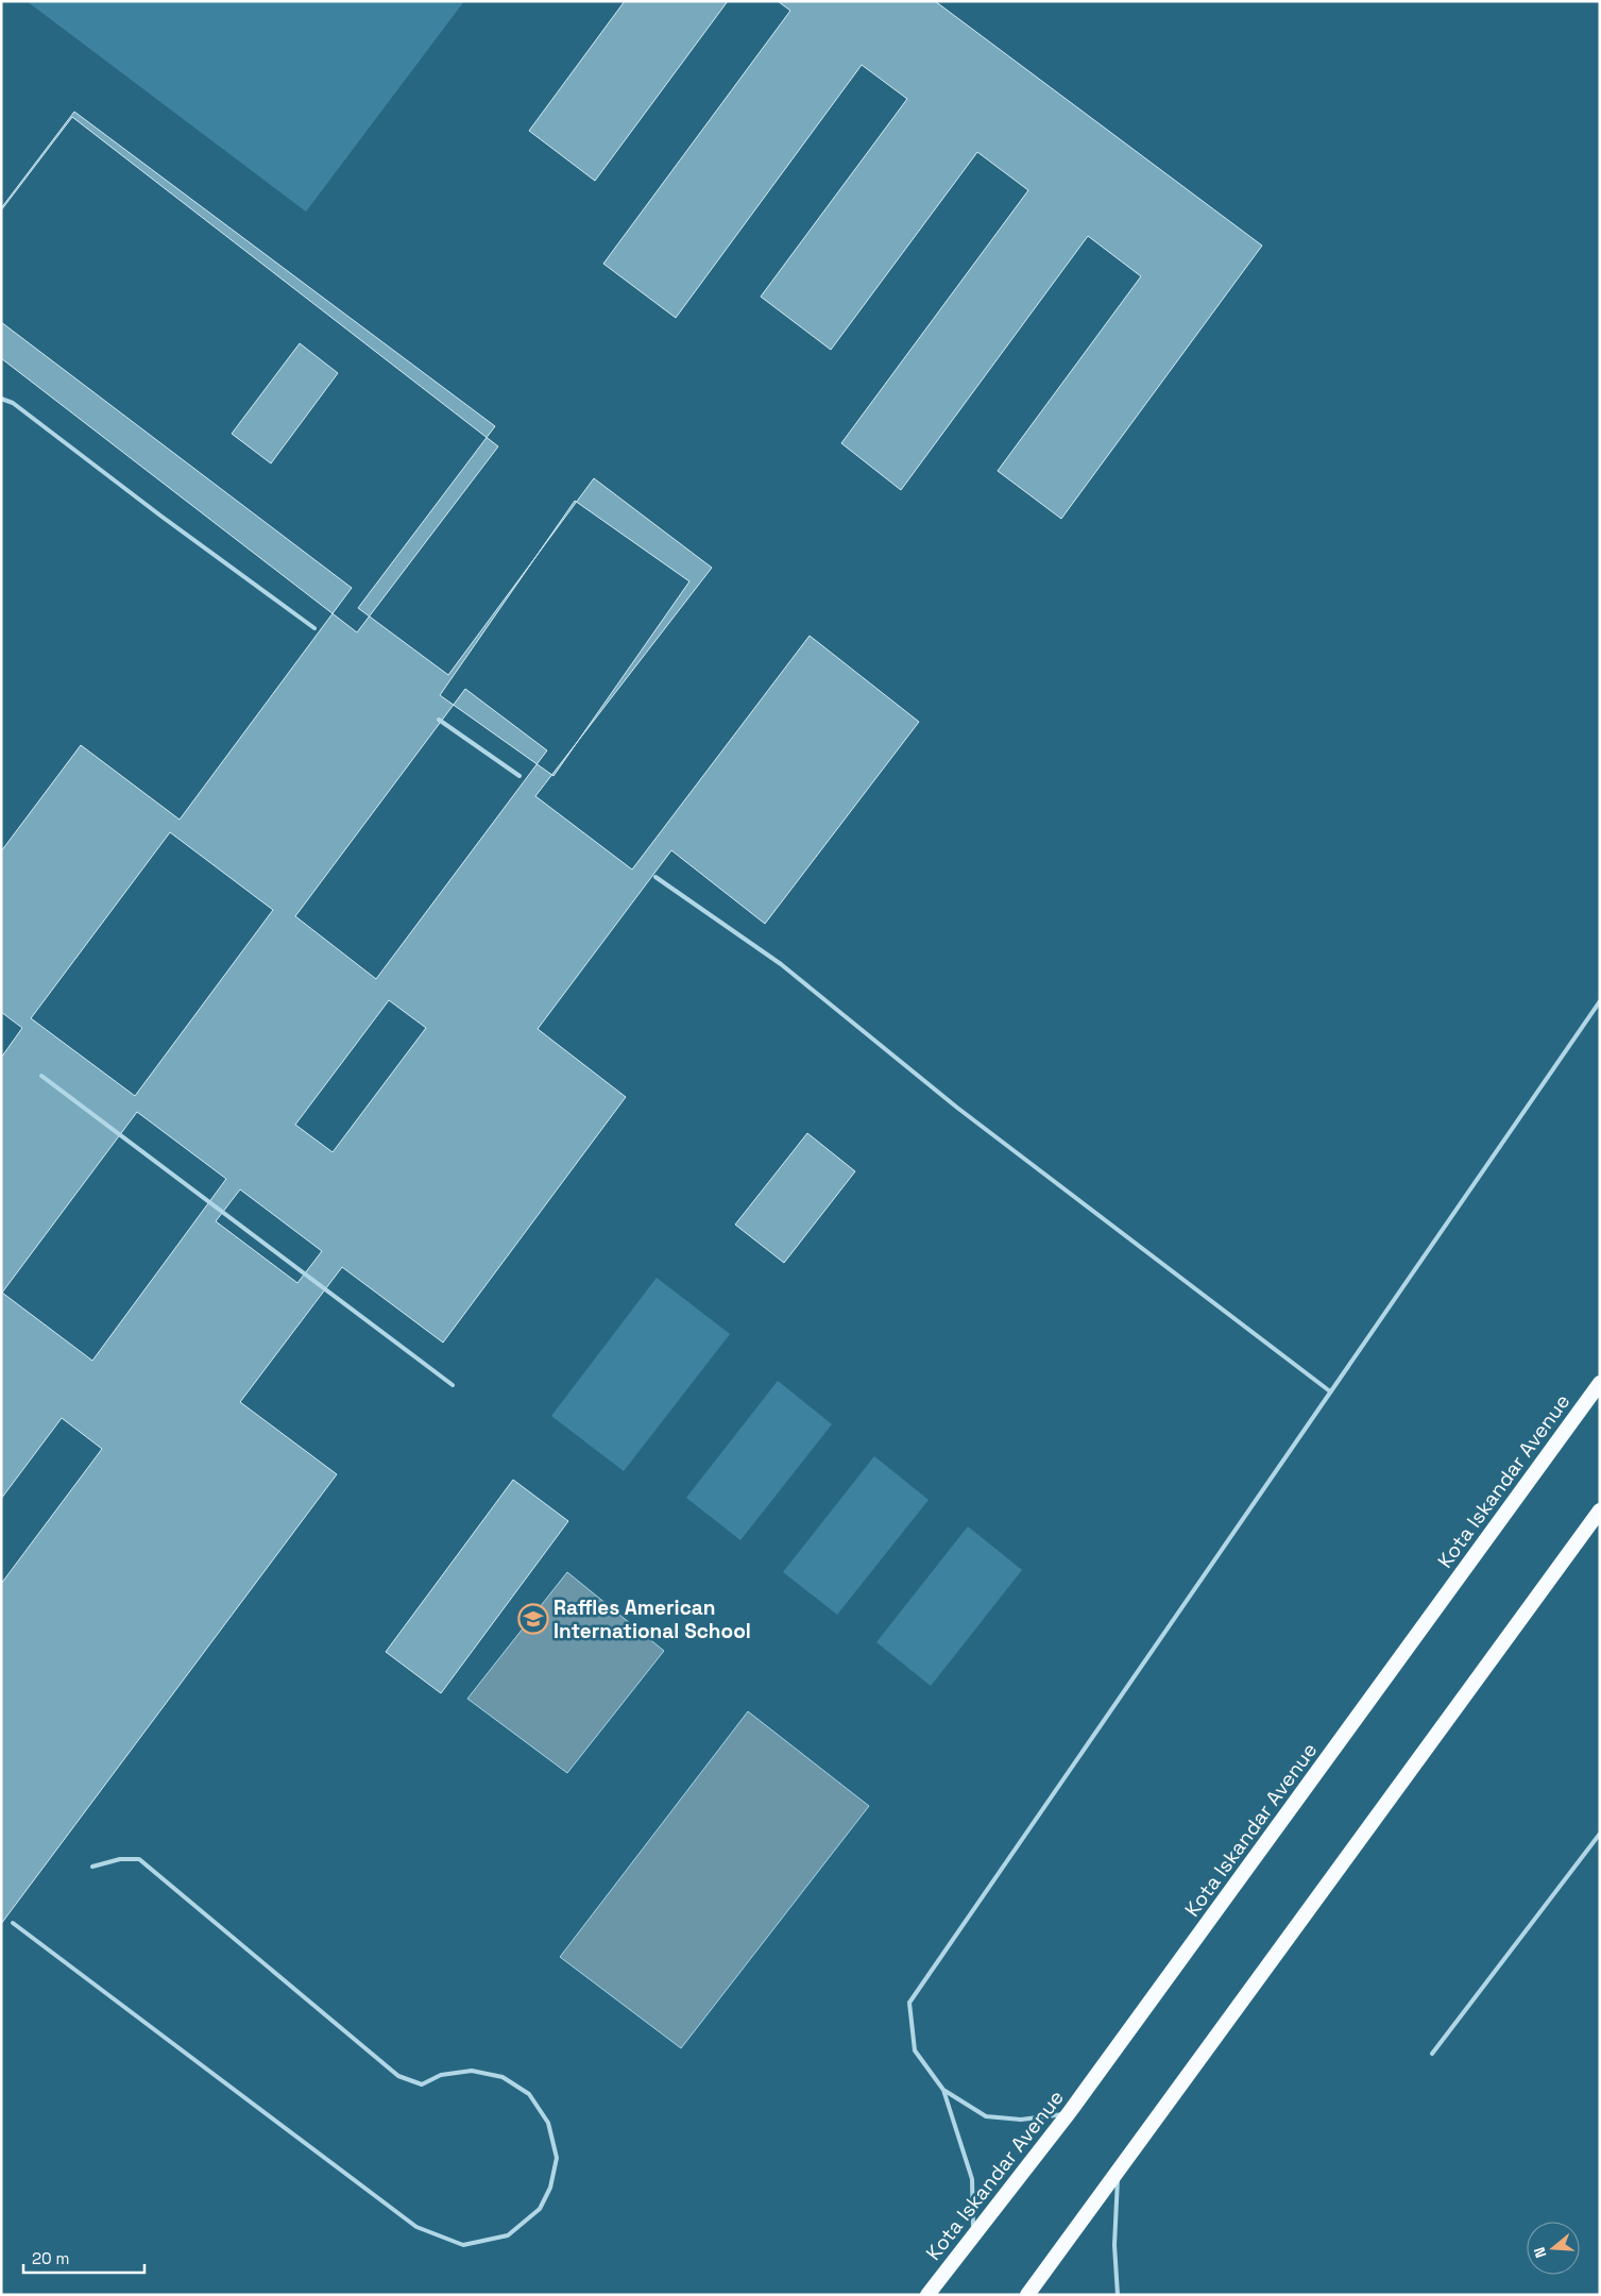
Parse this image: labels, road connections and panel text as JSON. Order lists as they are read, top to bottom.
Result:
{
  "streets": {
    "highway": ["Kota Iskandar Avenue"]
  },
  "places": {
    "school or university": ["Raffles American International School"]
  },
  "scale_bar": "20 m",
  "north": "left"
}
